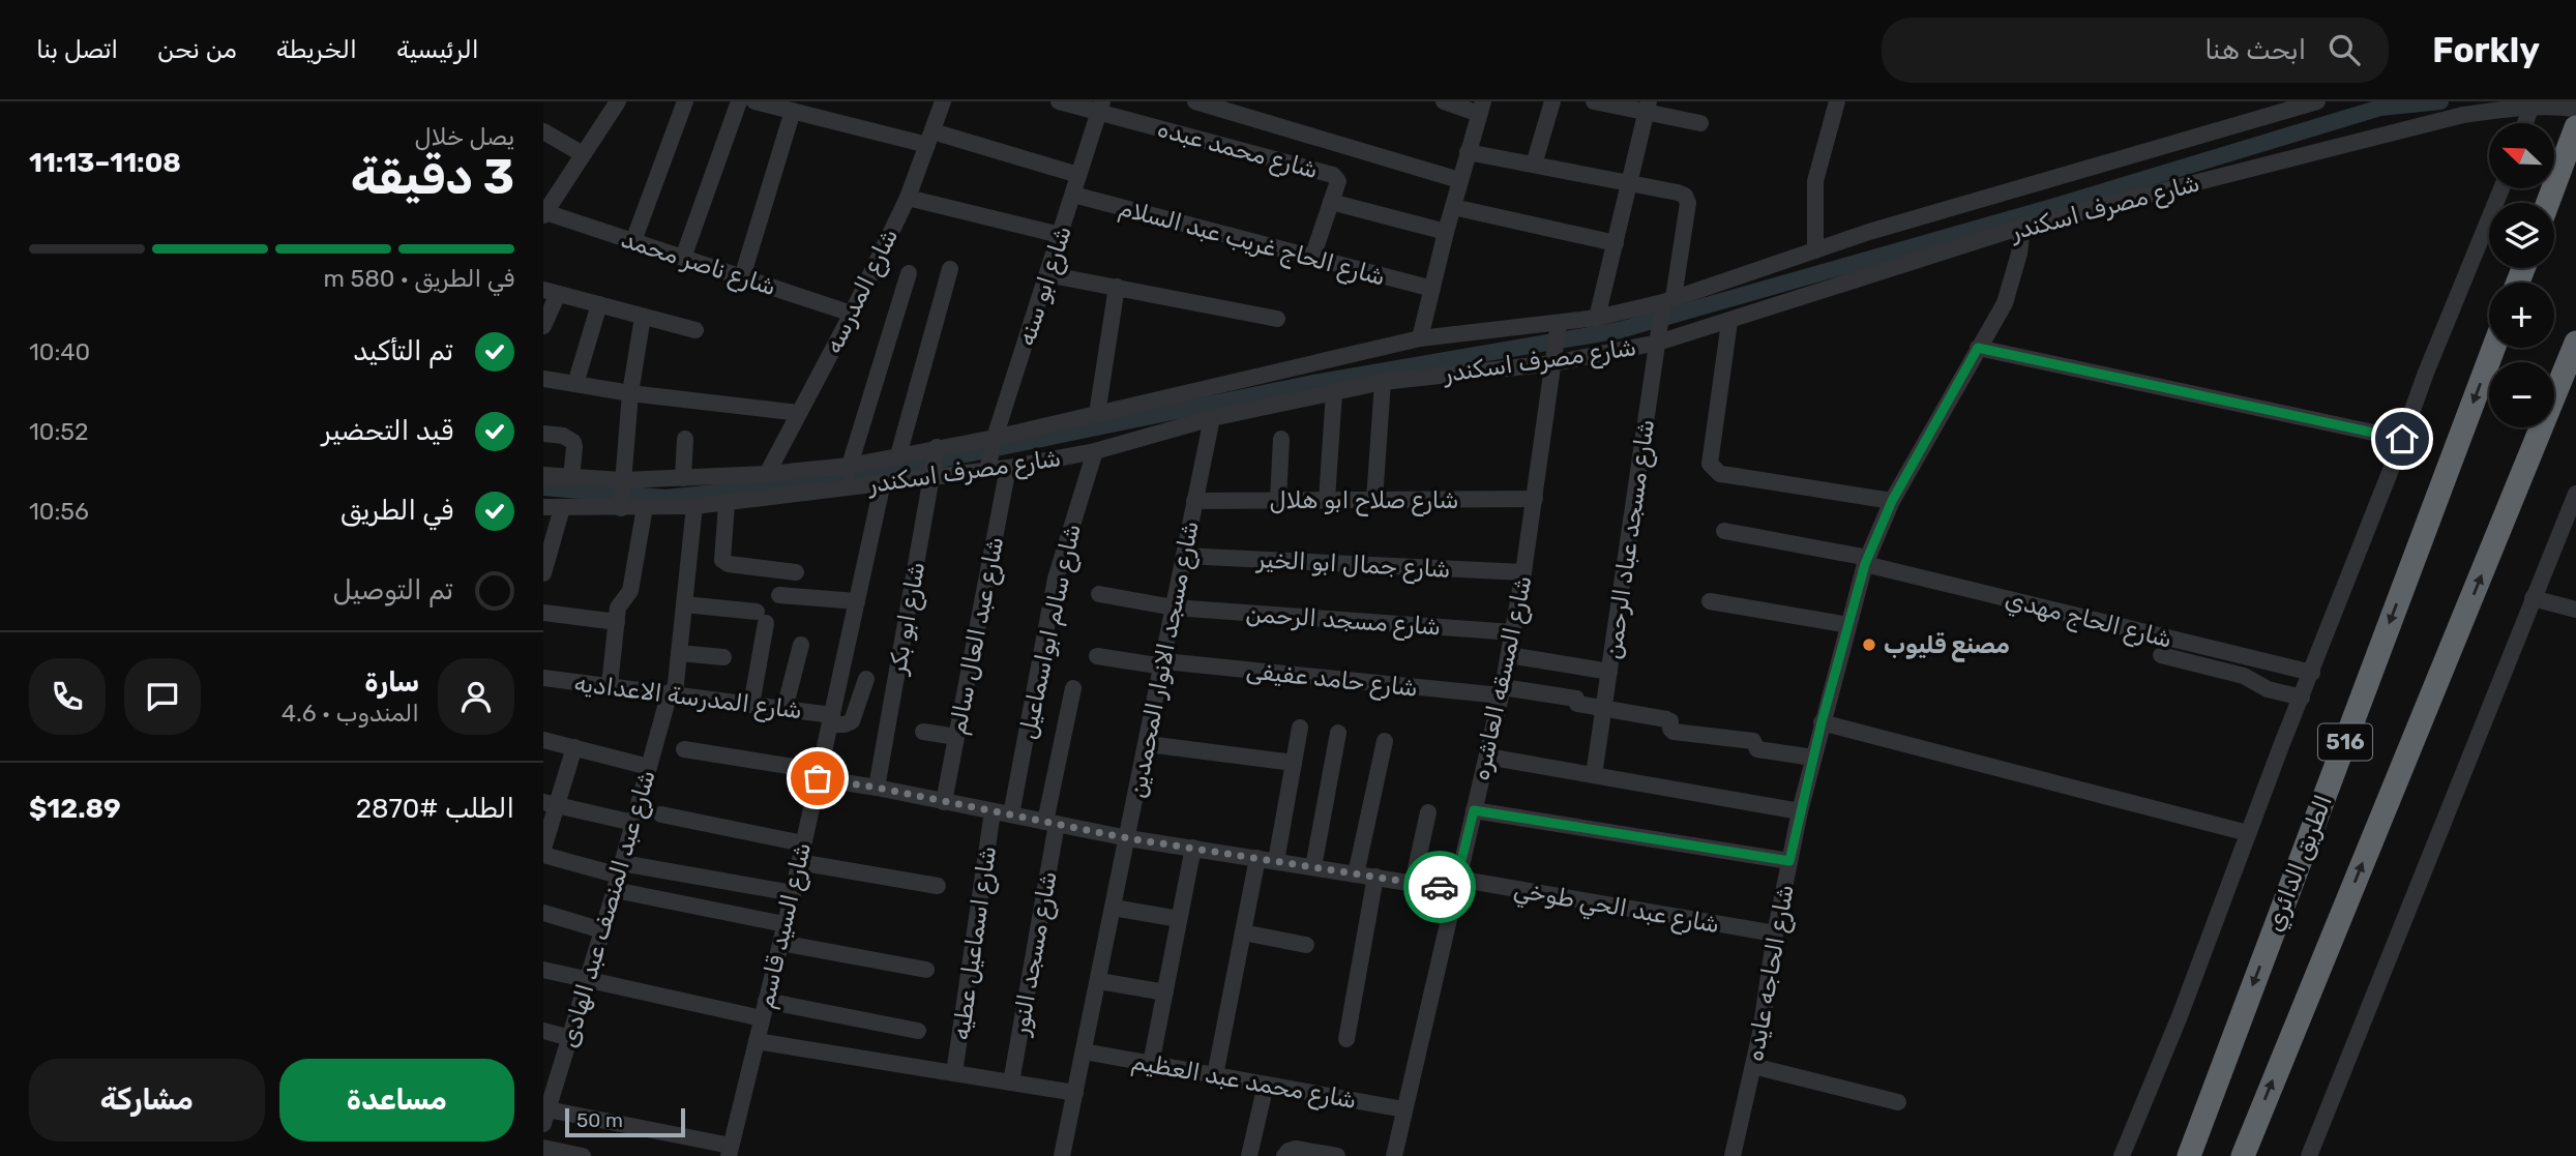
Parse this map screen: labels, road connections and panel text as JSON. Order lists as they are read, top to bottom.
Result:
{
  "streets": {
    "highway": ["516", "الطريق الدائري"],
    "street": [
      "شارع محمد عبده",
      "شارع مصرف اسكندر",
      "شارع الحاج غريب عبد السلام",
      "شارع ناصر محمد",
      "شارع ابو سنه",
      "شارع المدرسه",
      "شارع صلاح ابو هلال",
      "شارع مسجد عباد الرحمن",
      "شارع جمال ابو الخير",
      "شارع ابو بكر",
      "شارع الحاج مهدي",
      "شارع مسجد الرحمن",
      "شارع سالم ابواسماعيل",
      "شارع عبد العال سالم",
      "شارع مسجد الانوار المحمدين",
      "شارع المسقه العاشره",
      "شارع حامد عفيفى",
      "شارع المدرسة الاعداديه",
      "شارع عبد الحي طوخي",
      "شارع عبد المنصف عبد الهادى",
      "شارع السيد قاسم",
      "شارع اسماعيل عطيه",
      "شارع مسجد النور",
      "شارع الحاجه عايده",
      "شارع محمد عبد العظيم"
    ]
  },
  "crossings": [
    ["شارع محمد عبده", "شارع الحاج غريب عبد السلام"],
    ["شارع محمد عبده", "شارع ابو سنه"],
    ["شارع مصرف اسكندر", "شارع ابو سنه"],
    ["شارع مصرف اسكندر", "شارع المدرسه"],
    ["شارع مصرف اسكندر", "شارع مسجد عباد الرحمن"],
    ["شارع مصرف اسكندر", "شارع ابو بكر"],
    ["شارع مصرف اسكندر", "شارع سالم ابواسماعيل"],
    ["شارع مصرف اسكندر", "شارع عبد العال سالم"],
    ["شارع مصرف اسكندر", "شارع مسجد الانوار المحمدين"],
    ["شارع مصرف اسكندر", "شارع المسقه العاشره"],
    ["شارع مصرف اسكندر", "شارع عبد المنصف عبد الهادى"],
    ["شارع مصرف اسكندر", "شارع السيد قاسم"],
    ["شارع مصرف اسكندر", "شارع الحاجه عايده"],
    ["شارع الحاج غريب عبد السلام", "شارع ابو سنه"],
    ["شارع ناصر محمد", "شارع المدرسه"],
    ["شارع صلاح ابو هلال", "شارع مسجد الانوار المحمدين"],
    ["شارع صلاح ابو هلال", "شارع المسقه العاشره"],
    ["شارع مسجد عباد الرحمن", "شارع حامد عفيفى"],
    ["شارع جمال ابو الخير", "شارع مسجد الانوار المحمدين"],
    ["شارع جمال ابو الخير", "شارع المسقه العاشره"],
    ["شارع ابو بكر", "شارع عبد الحي طوخي"],
    ["شارع الحاج مهدي", "شارع الحاجه عايده"],
    ["شارع مسجد الرحمن", "شارع مسجد الانوار المحمدين"],
    ["شارع مسجد الرحمن", "شارع المسقه العاشره"],
    ["شارع سالم ابواسماعيل", "شارع عبد الحي طوخي"],
    ["شارع عبد العال سالم", "شارع عبد الحي طوخي"],
    ["شارع مسجد الانوار المحمدين", "شارع حامد عفيفى"],
    ["شارع مسجد الانوار المحمدين", "شارع عبد الحي طوخي"],
    ["شارع مسجد الانوار المحمدين", "شارع محمد عبد العظيم"],
    ["شارع المسقه العاشره", "شارع حامد عفيفى"],
    ["شارع المسقه العاشره", "شارع عبد الحي طوخي"],
    ["شارع المسقه العاشره", "شارع محمد عبد العظيم"],
    ["شارع حامد عفيفى", "شارع الحاجه عايده"],
    ["شارع المدرسة الاعداديه", "شارع عبد المنصف عبد الهادى"],
    ["شارع المدرسة الاعداديه", "شارع السيد قاسم"],
    ["شارع عبد الحي طوخي", "شارع السيد قاسم"],
    ["شارع عبد الحي طوخي", "شارع اسماعيل عطيه"],
    ["شارع عبد الحي طوخي", "شارع مسجد النور"],
    ["شارع عبد الحي طوخي", "شارع الحاجه عايده"]
  ],
  "places": ["مصنع قليوب"],
  "scale_bar": "50 m",
  "north": "top left",
  "page": {
    "header": "Forkly",
    "search": "ابحث هنا",
    "nav": [
      "الرئيسية",
      "الخريطة",
      "من نحن",
      "اتصل بنا"
    ],
    "heading": ["3 دقيقة", "يصل خلال", "11:08–11:13"],
    "panel": [
      "سارة",
      "المندوب · 4.6",
      "الطلب #2870",
      "$12.89"
    ],
    "map_buttons": ["+", "−"],
    "bar": "في الطريق · 580 m",
    "list": [
      ["تم التأكيد", "10:40"],
      ["قيد التحضير", "10:52"],
      ["في الطريق", "10:56"],
      "تم التوصيل"
    ],
    "buttons": ["مساعدة", "مشاركة"],
    "scale": "50 m"
  }
}
